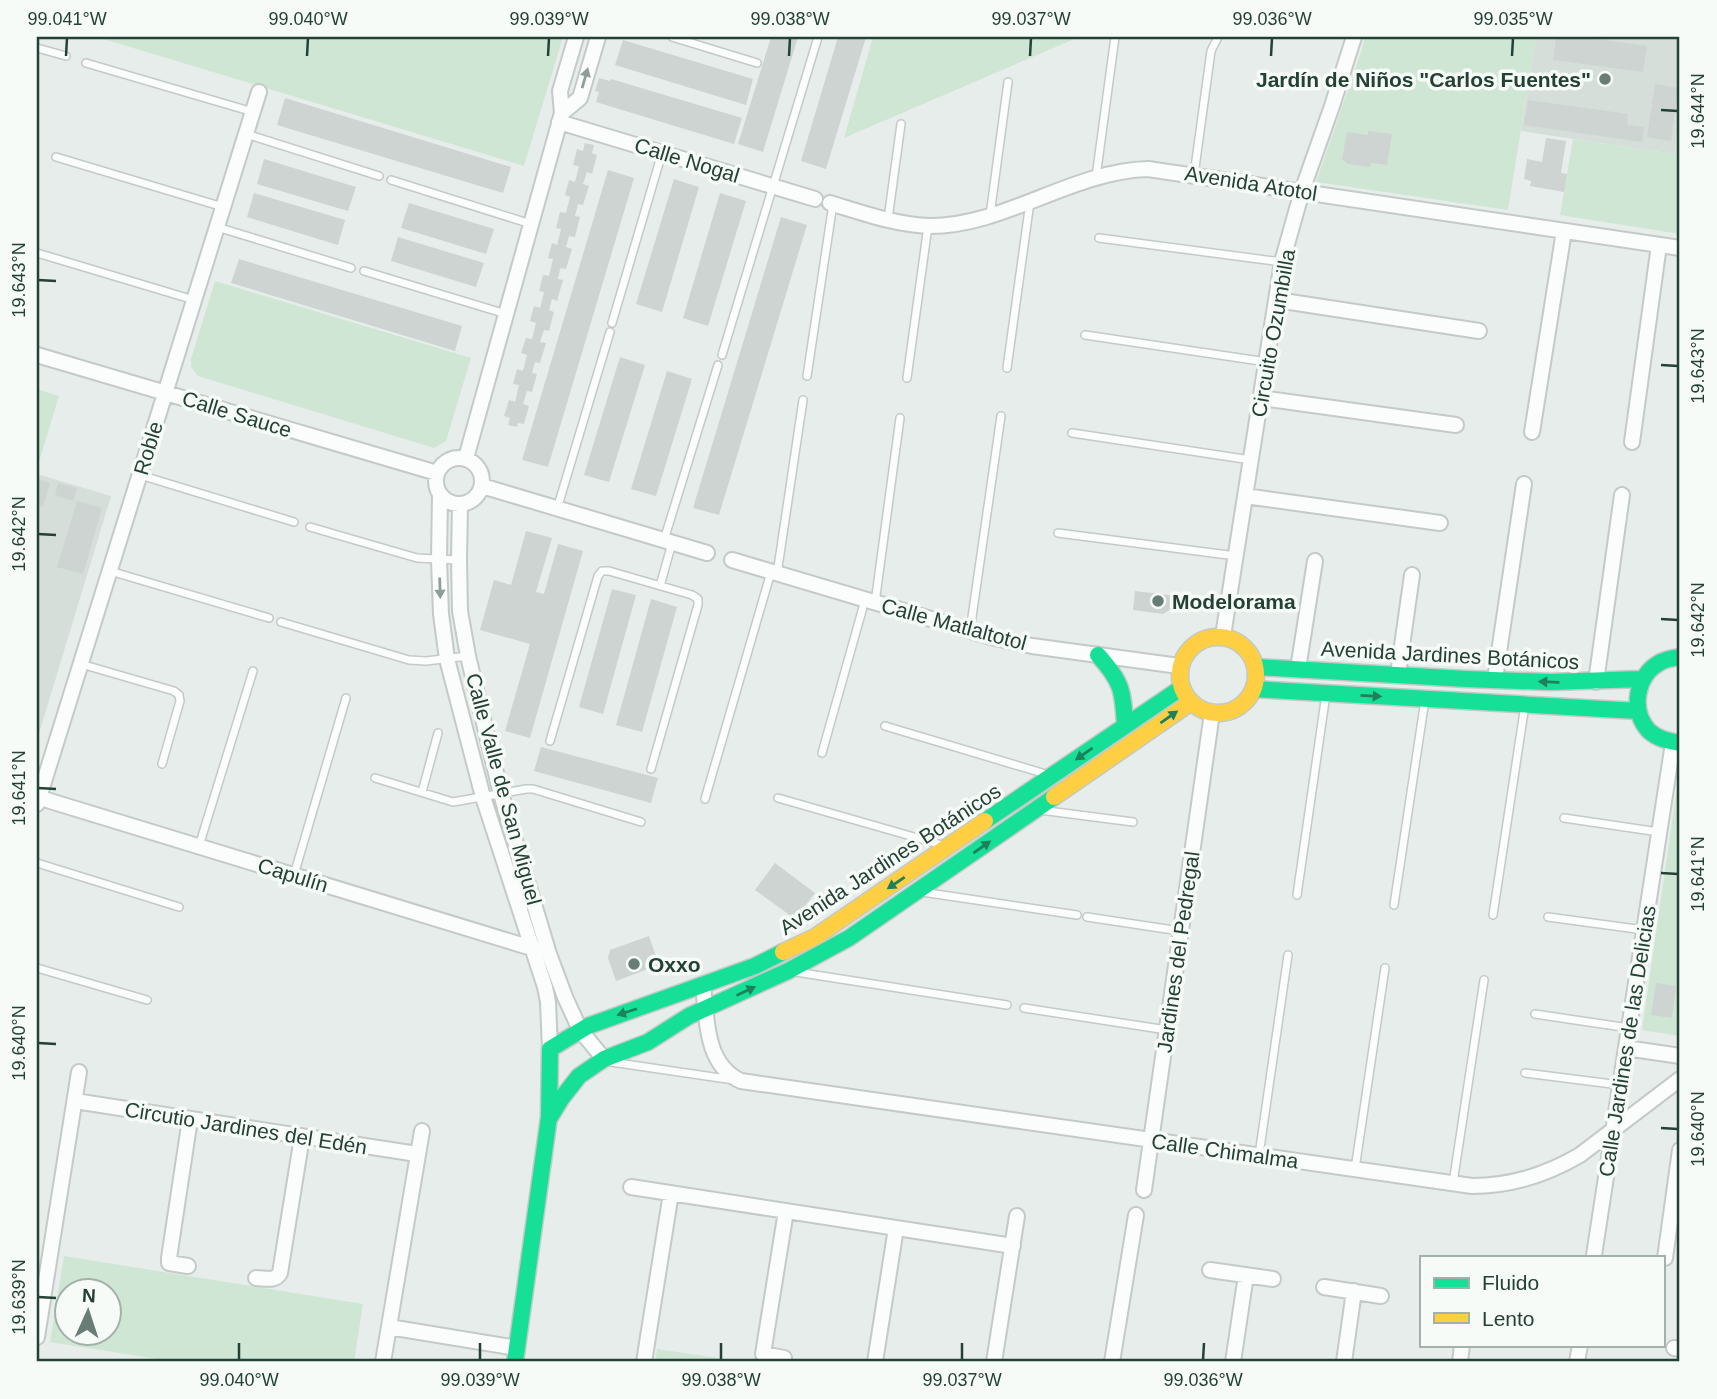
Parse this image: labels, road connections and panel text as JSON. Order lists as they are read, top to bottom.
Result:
{
  "streets": {
    "street": [
      "Calle Nogal",
      "Avenida Atotol",
      "Circuito Ozumbilla",
      "Calle Sauce",
      "Roble",
      "Calle Matlaltotol",
      "Avenida Jardines Botánicos",
      "Calle Valle de San Miguel",
      "Capulín",
      "Jardines del Pedregal",
      "Calle Jardines de las Delicias",
      "Circutio Jardines del Edén",
      "Calle Chimalma"
    ]
  },
  "crossings": [
    ["Avenida Atotol", "Circuito Ozumbilla"],
    ["Circuito Ozumbilla", "Calle Matlaltotol"],
    ["Circuito Ozumbilla", "Avenida Jardines Botánicos"],
    ["Circuito Ozumbilla", "Jardines del Pedregal"],
    ["Calle Sauce", "Roble"],
    ["Calle Sauce", "Calle Valle de San Miguel"],
    ["Roble", "Capulín"],
    ["Calle Matlaltotol", "Avenida Jardines Botánicos"],
    ["Calle Matlaltotol", "Jardines del Pedregal"],
    ["Avenida Jardines Botánicos", "Calle Valle de San Miguel"],
    ["Avenida Jardines Botánicos", "Jardines del Pedregal"],
    ["Avenida Jardines Botánicos", "Calle Chimalma"],
    ["Calle Valle de San Miguel", "Capulín"],
    ["Calle Valle de San Miguel", "Calle Chimalma"],
    ["Jardines del Pedregal", "Calle Chimalma"],
    ["Calle Jardines de las Delicias", "Calle Chimalma"]
  ],
  "places": ["Jardín de Niños \"Carlos Fuentes\"", "Modelorama", "Oxxo"],
  "legend": ["Fluido", "Lento"],
  "north": "top",
  "coordinates": [
    "99.041°W",
    "99.040°W",
    "99.039°W",
    "99.038°W",
    "99.037°W",
    "99.036°W",
    "99.035°W",
    "19.644°N",
    "19.643°N",
    "19.642°N",
    "19.641°N",
    "19.640°N",
    "19.639°N"
  ]
}
